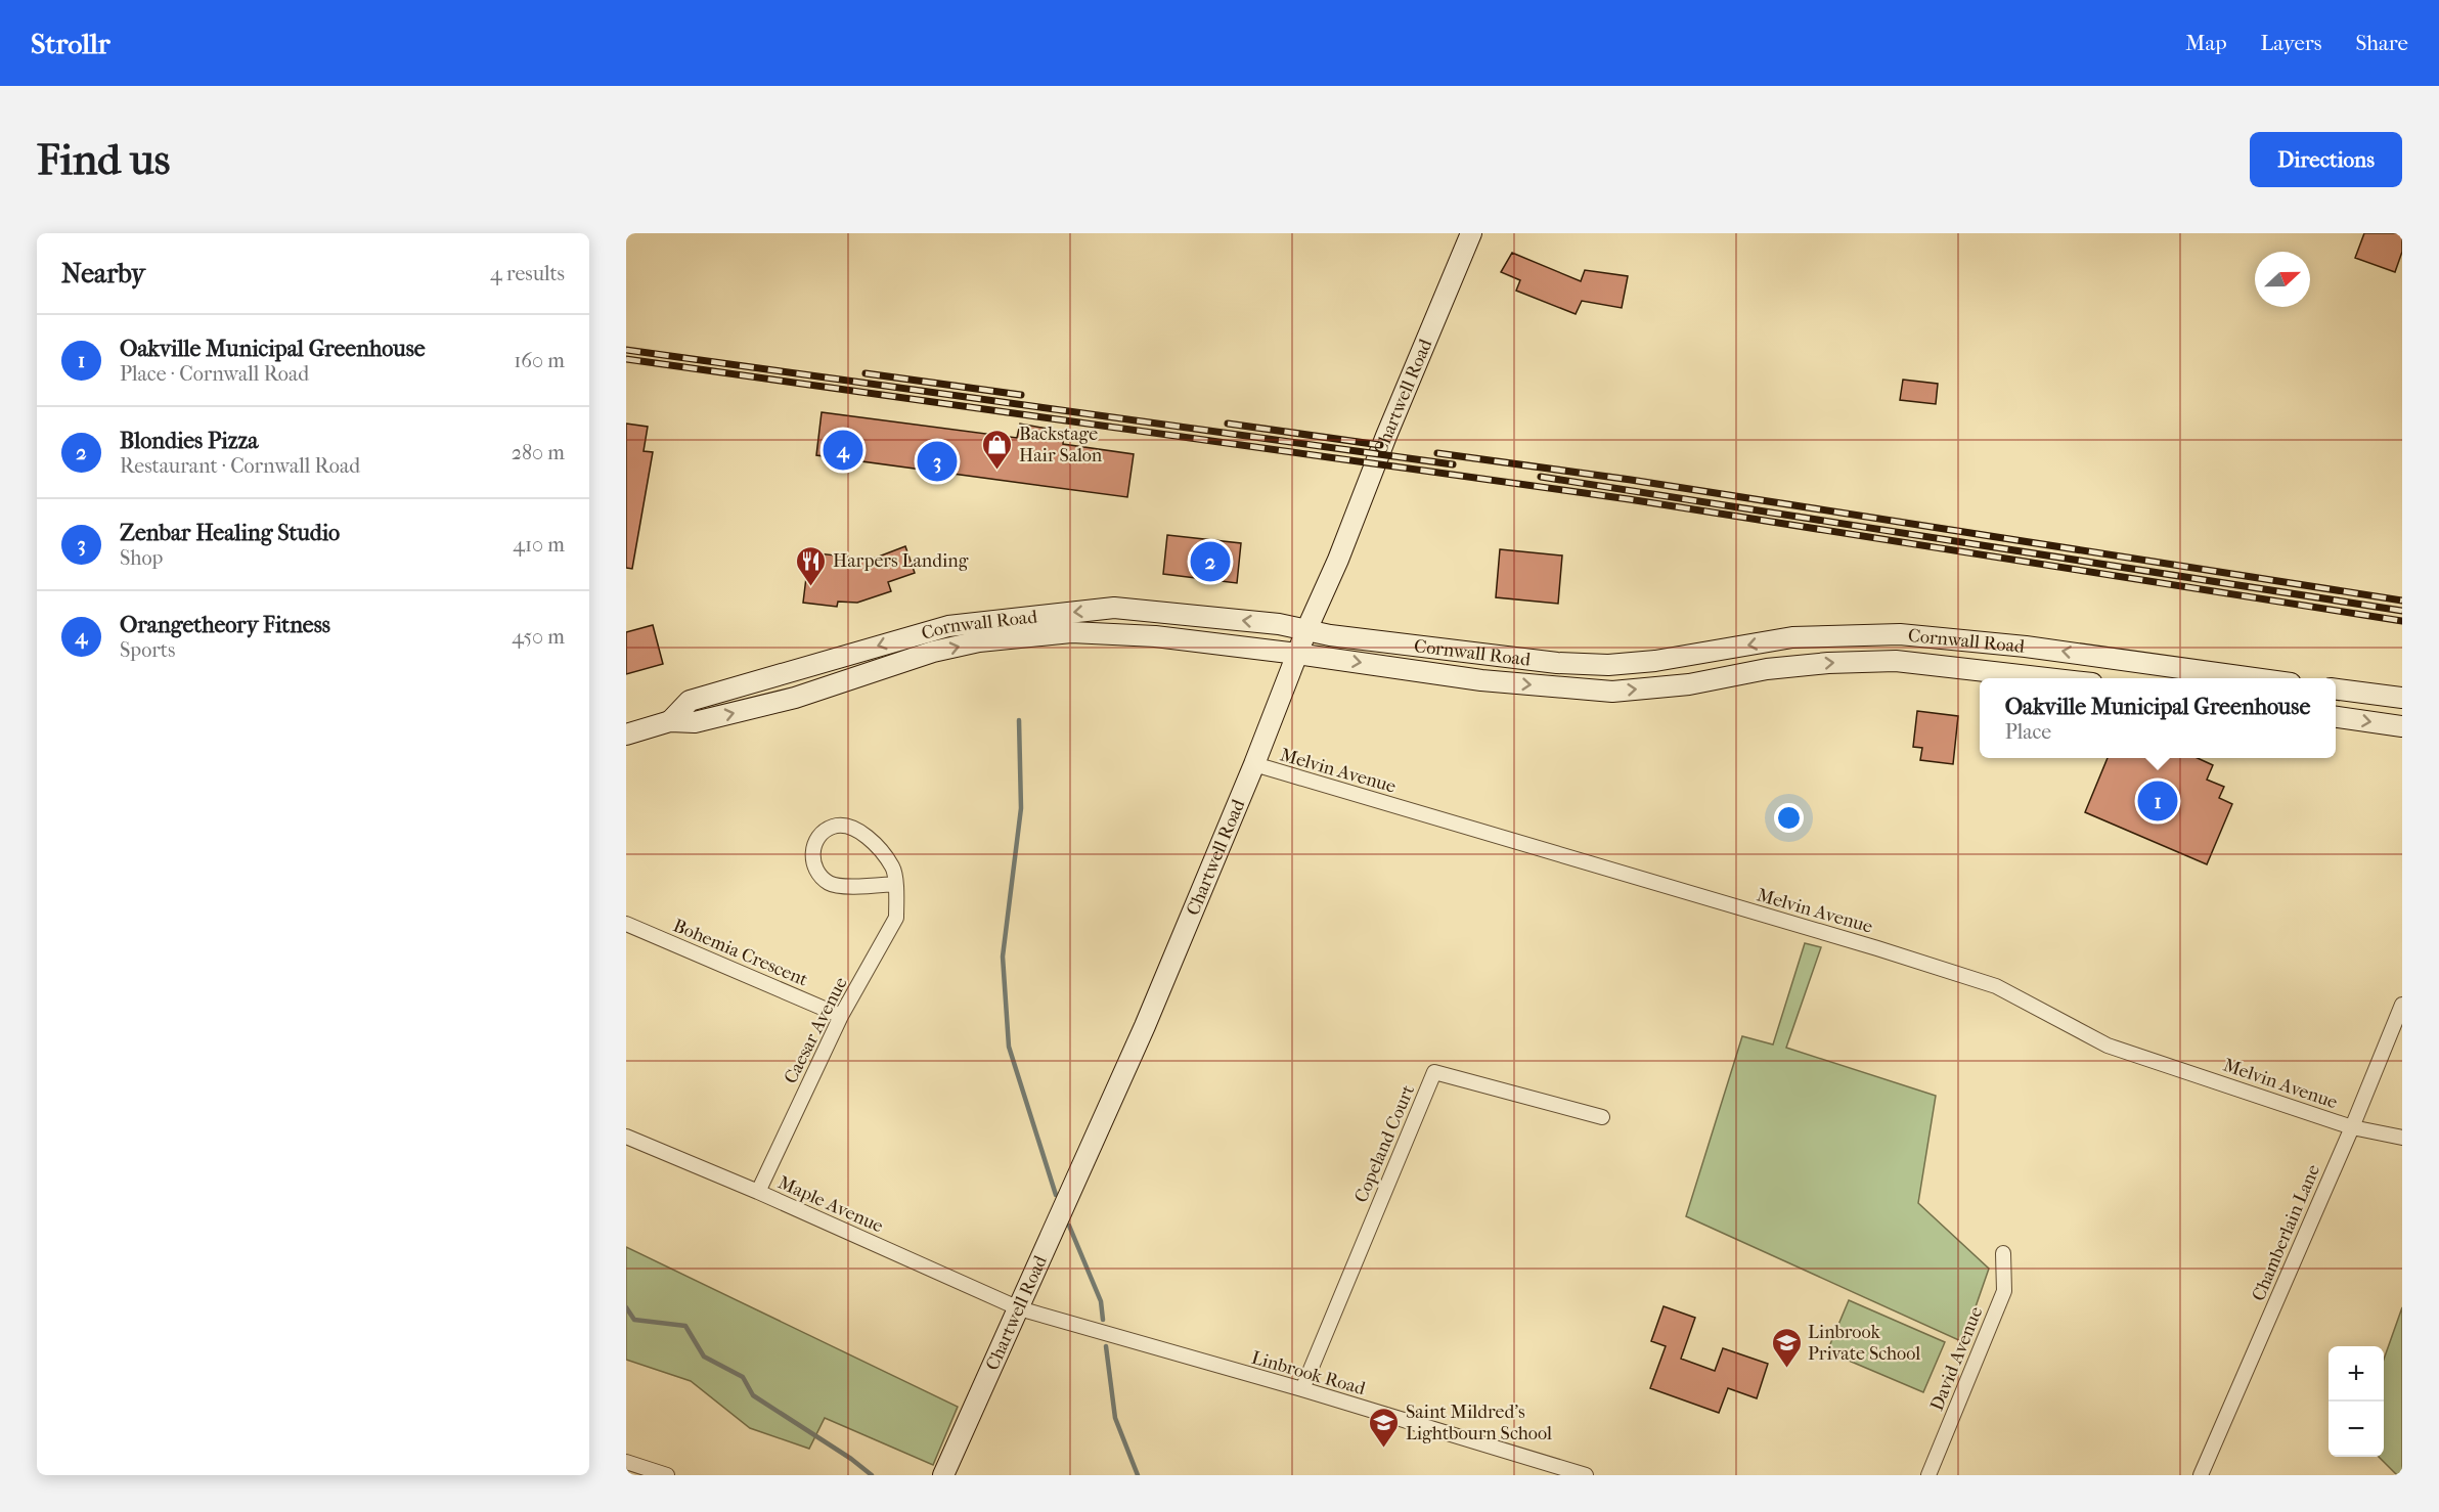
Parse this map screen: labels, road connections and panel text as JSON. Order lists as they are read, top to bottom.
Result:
{
  "streets": {
    "main road": ["Chartwell Road", "Cornwall Road"],
    "street": [
      "Melvin Avenue",
      "Bohemia Crescent",
      "Caesar Avenue",
      "Copeland Court",
      "Maple Avenue",
      "Chamberlain Lane",
      "David Avenue",
      "Linbrook Road"
    ]
  },
  "crossings": [
    ["Chartwell Road", "Cornwall Road"],
    ["Chartwell Road", "Melvin Avenue"],
    ["Chartwell Road", "Maple Avenue"],
    ["Chartwell Road", "Linbrook Road"],
    ["Melvin Avenue", "Chamberlain Lane"],
    ["Bohemia Crescent", "Caesar Avenue"],
    ["Caesar Avenue", "Maple Avenue"],
    ["Copeland Court", "Linbrook Road"],
    ["Maple Avenue", "Linbrook Road"]
  ],
  "places": {
    "shop": ["Backstage Hair Salon"],
    "restaurant": ["Harpers Landing"],
    "school or university": ["Linbrook Private School", "Saint Mildred's Lightbourn School"]
  },
  "north": "right",
  "page": {
    "header": "Strollr",
    "nav": ["Map", "Layers", "Share"],
    "buttons": "Directions",
    "title": "Find us",
    "heading": ["Nearby", "4 results"],
    "list": [
      {
        "mark": "1",
        "name": "Oakville Municipal Greenhouse",
        "note": "Place · Cornwall Road",
        "value": "160 m"
      },
      {
        "mark": "2",
        "name": "Blondies Pizza",
        "note": "Restaurant · Cornwall Road",
        "value": "280 m"
      },
      {
        "mark": "3",
        "name": "Zenbar Healing Studio",
        "note": "Shop",
        "value": "410 m"
      },
      {
        "mark": "4",
        "name": "Orangetheory Fitness",
        "note": "Sports",
        "value": "450 m"
      }
    ],
    "pins": [
      "4",
      "3",
      "2",
      "1"
    ],
    "popup": ["Oakville Municipal Greenhouse", "Place"],
    "map_buttons": ["+", "−"]
  }
}
